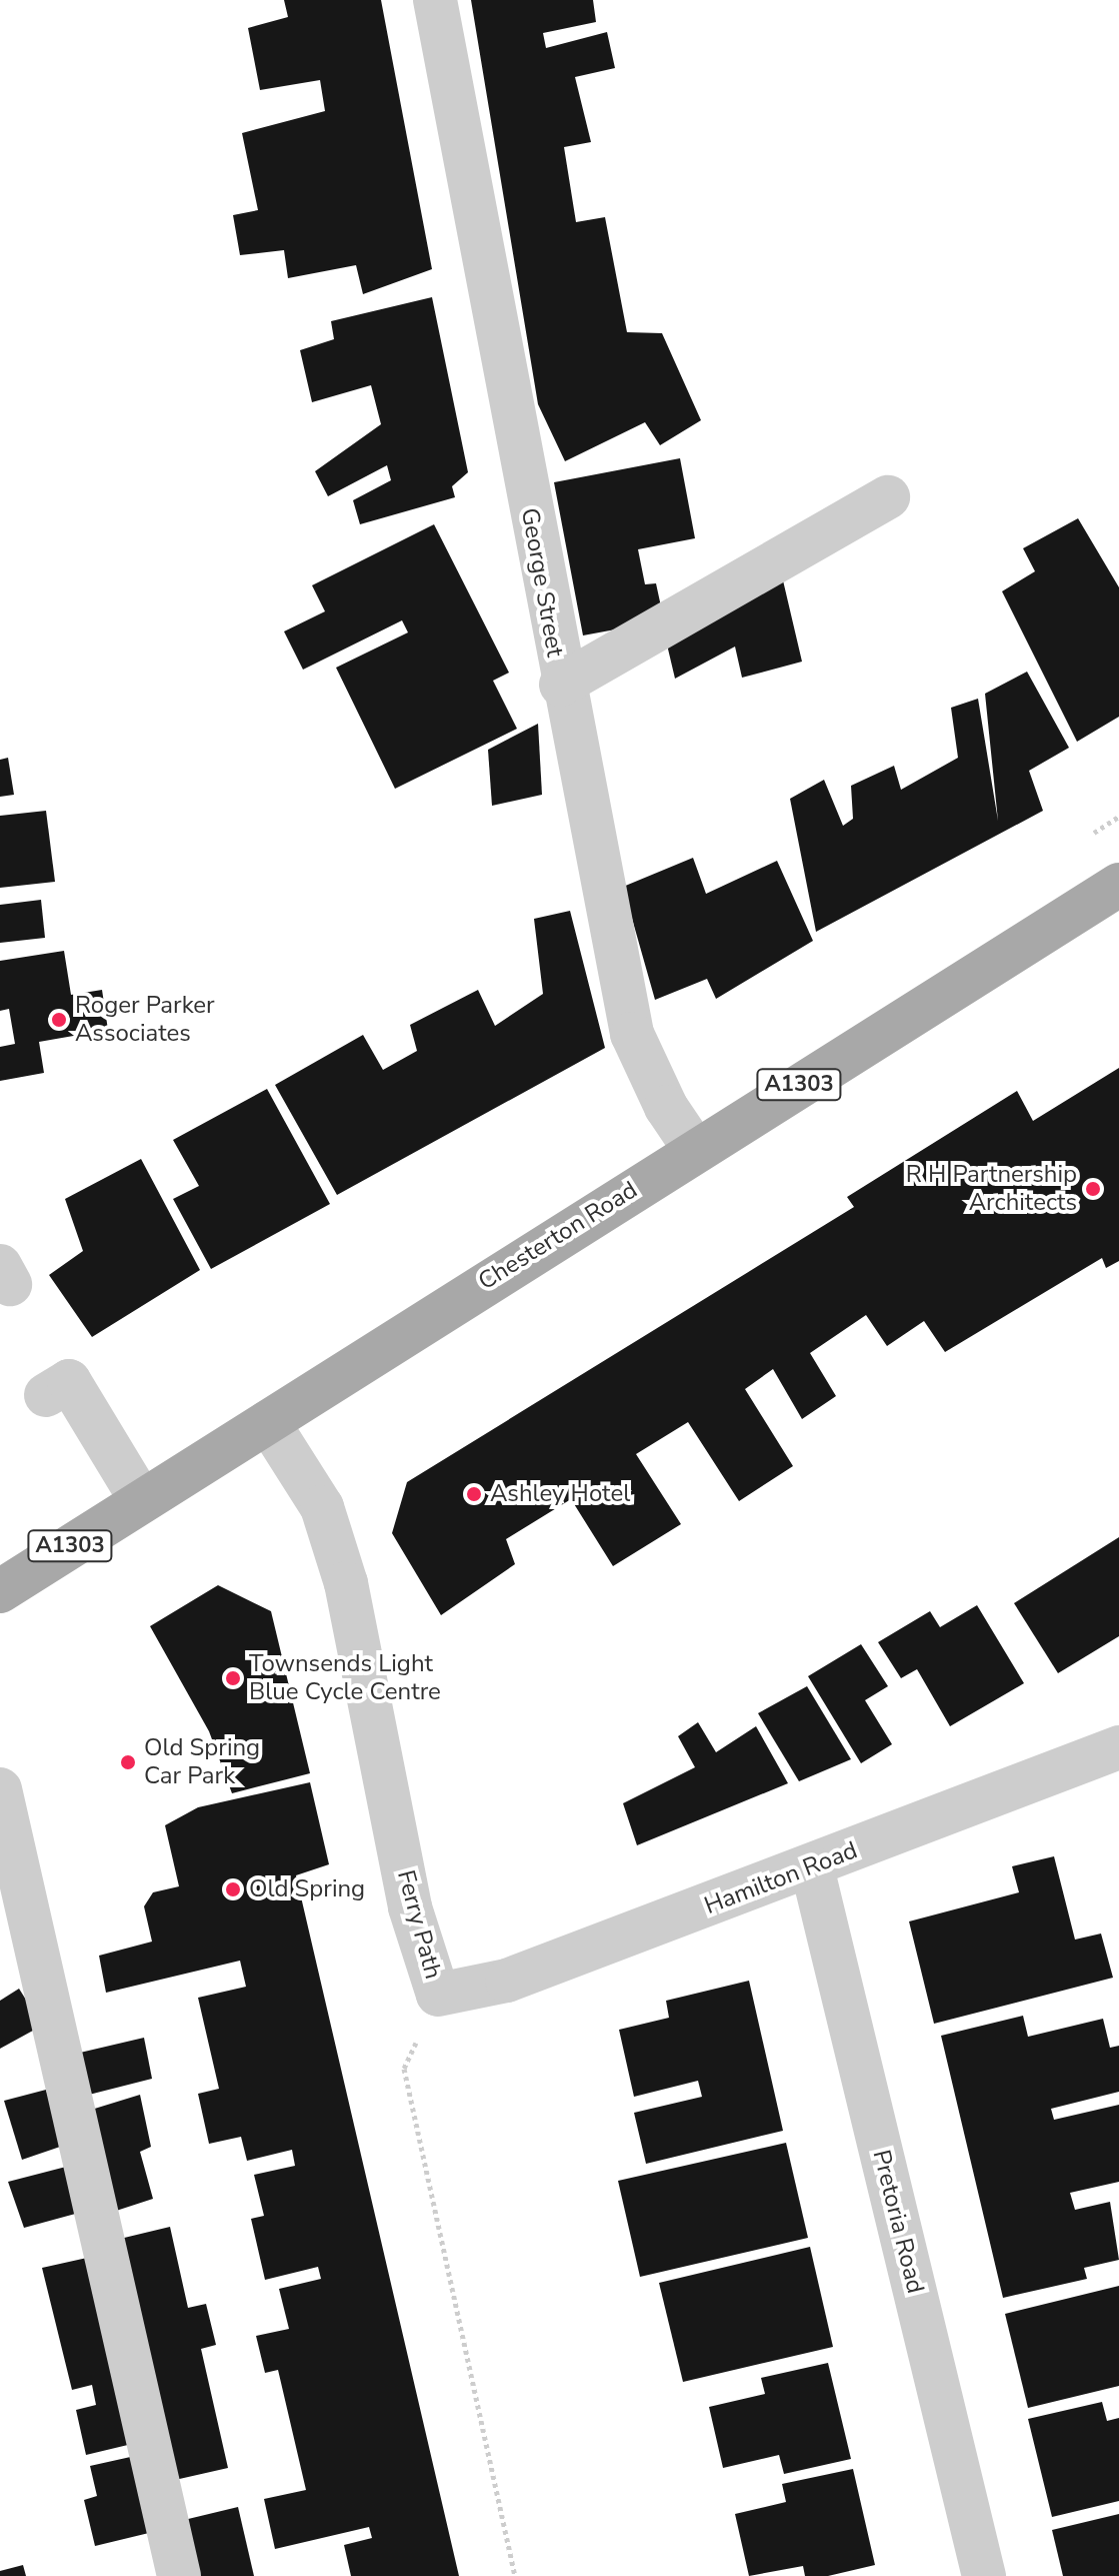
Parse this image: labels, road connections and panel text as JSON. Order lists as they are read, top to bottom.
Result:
{
  "streets": {
    "main road": ["A1303", "Chesterton Road"],
    "street": [
      "George Street",
      "Hamilton Road",
      "Ferry Path",
      "Pretoria Road"
    ]
  },
  "crossings": [
    ["George Street", "Chesterton Road"],
    ["Chesterton Road", "Ferry Path"],
    ["Hamilton Road", "Ferry Path"],
    ["Hamilton Road", "Pretoria Road"]
  ],
  "places": [
    "Roger Parker Associates",
    "R H Partnership Architects",
    "Ashley Hotel",
    "Townsends Light Blue Cycle Centre",
    "Old Spring Car Park",
    "Old Spring"
  ]
}
